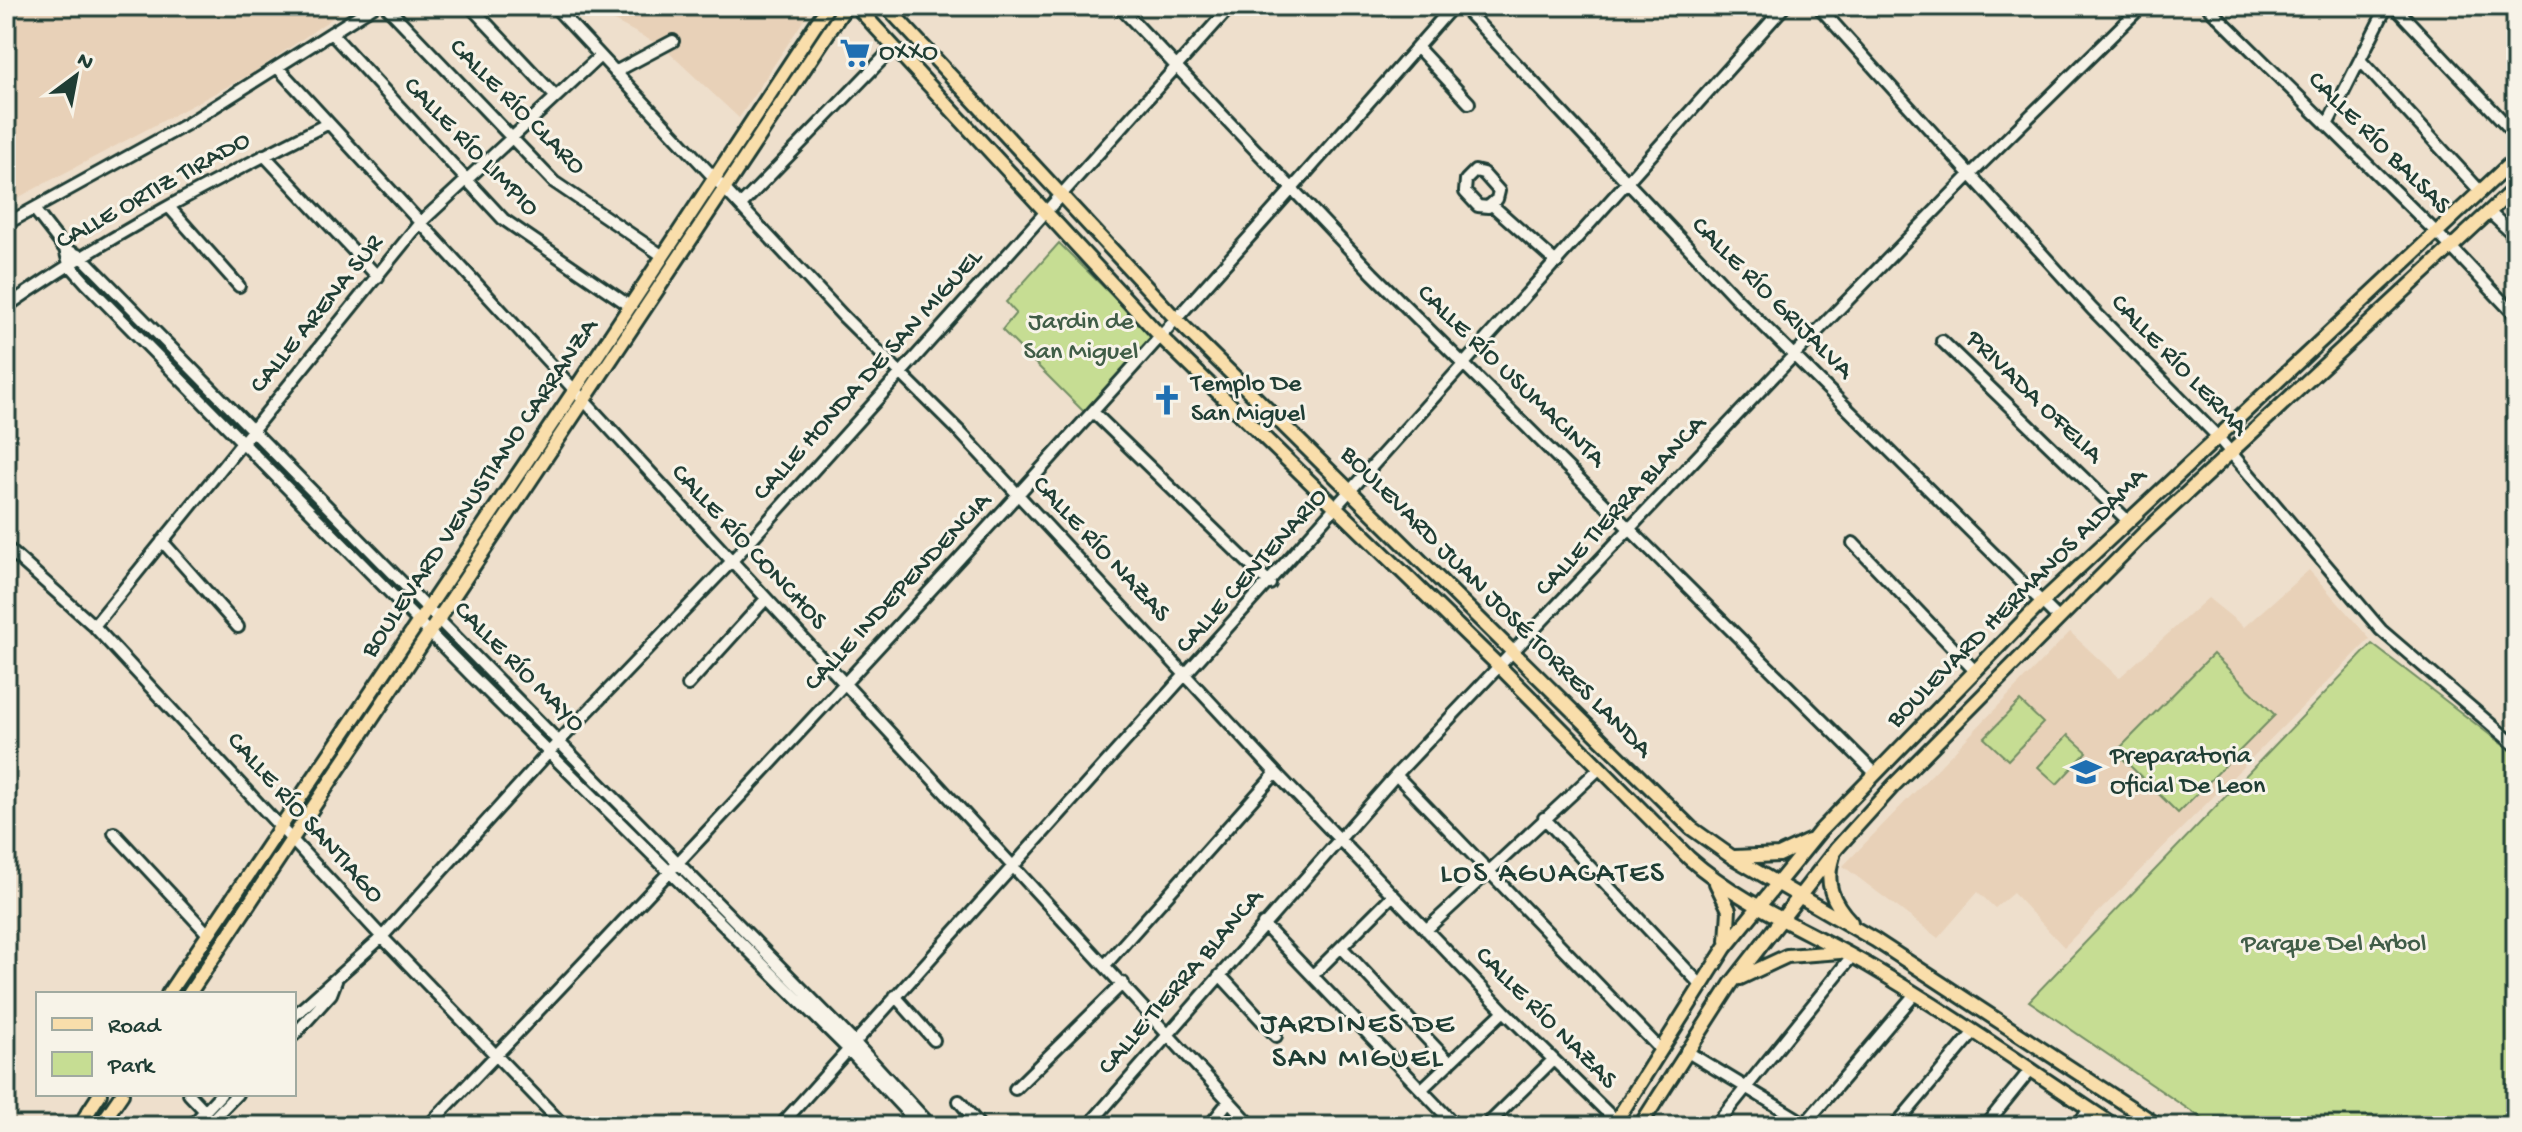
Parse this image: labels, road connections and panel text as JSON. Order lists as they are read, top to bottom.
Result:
{
  "streets": {
    "main road": ["BOULEVARD VENUSTIANO CARRANZA", "BOULEVARD HERMANOS ALDAMA", "BOULEVARD JUAN JOSÉ TORRES LANDA"],
    "street": [
      "CALLE RÍO CLARO",
      "CALLE RÍO BALSAS",
      "CALLE RÍO LIMPIO",
      "CALLE ORTIZ TIRADO",
      "CALLE RÍO GRIJALVA",
      "CALLE ARENA SUR",
      "CALLE RÍO LERMA",
      "CALLE HONDA DE SAN MIGUEL",
      "CALLE RÍO USUMACINTA",
      "PRIVADA OFELIA",
      "CALLE TIERRA BLANCA",
      "CALLE RÍO CONCHOS",
      "CALLE RÍO NAZAS",
      "CALLE CENTENARIO",
      "CALLE INDEPENDENCIA",
      "CALLE RÍO MAYO",
      "CALLE RÍO SANTIAGO"
    ]
  },
  "crossings": [
    ["CALLE RÍO CLARO", "CALLE ARENA SUR"],
    ["CALLE RÍO CLARO", "BOULEVARD VENUSTIANO CARRANZA"],
    ["CALLE RÍO BALSAS", "BOULEVARD HERMANOS ALDAMA"],
    ["CALLE RÍO LIMPIO", "CALLE ARENA SUR"],
    ["CALLE RÍO LIMPIO", "BOULEVARD VENUSTIANO CARRANZA"],
    ["CALLE ORTIZ TIRADO", "CALLE RÍO CONCHOS"],
    ["CALLE ORTIZ TIRADO", "CALLE RÍO MAYO"],
    ["CALLE RÍO GRIJALVA", "CALLE TIERRA BLANCA"],
    ["CALLE RÍO GRIJALVA", "CALLE CENTENARIO"],
    ["CALLE RÍO GRIJALVA", "BOULEVARD HERMANOS ALDAMA"],
    ["CALLE ARENA SUR", "CALLE RÍO CONCHOS"],
    ["CALLE ARENA SUR", "CALLE RÍO NAZAS"],
    ["CALLE ARENA SUR", "CALLE RÍO MAYO"],
    ["CALLE ARENA SUR", "CALLE RÍO SANTIAGO"],
    ["CALLE RÍO LERMA", "CALLE TIERRA BLANCA"],
    ["CALLE RÍO LERMA", "BOULEVARD HERMANOS ALDAMA"],
    ["CALLE HONDA DE SAN MIGUEL", "CALLE RÍO USUMACINTA"],
    ["CALLE HONDA DE SAN MIGUEL", "CALLE RÍO CONCHOS"],
    ["CALLE HONDA DE SAN MIGUEL", "CALLE RÍO NAZAS"],
    ["CALLE HONDA DE SAN MIGUEL", "BOULEVARD JUAN JOSÉ TORRES LANDA"],
    ["CALLE HONDA DE SAN MIGUEL", "CALLE RÍO MAYO"],
    ["CALLE HONDA DE SAN MIGUEL", "CALLE RÍO SANTIAGO"],
    ["CALLE RÍO USUMACINTA", "CALLE TIERRA BLANCA"],
    ["CALLE RÍO USUMACINTA", "CALLE CENTENARIO"],
    ["CALLE RÍO USUMACINTA", "CALLE INDEPENDENCIA"],
    ["CALLE RÍO USUMACINTA", "BOULEVARD HERMANOS ALDAMA"],
    ["PRIVADA OFELIA", "BOULEVARD HERMANOS ALDAMA"],
    ["BOULEVARD VENUSTIANO CARRANZA", "CALLE RÍO CONCHOS"],
    ["BOULEVARD VENUSTIANO CARRANZA", "CALLE RÍO NAZAS"],
    ["BOULEVARD VENUSTIANO CARRANZA", "CALLE RÍO MAYO"],
    ["BOULEVARD VENUSTIANO CARRANZA", "CALLE RÍO SANTIAGO"],
    ["CALLE TIERRA BLANCA", "CALLE RÍO CONCHOS"],
    ["CALLE TIERRA BLANCA", "CALLE RÍO NAZAS"],
    ["CALLE TIERRA BLANCA", "BOULEVARD JUAN JOSÉ TORRES LANDA"],
    ["CALLE RÍO CONCHOS", "CALLE CENTENARIO"],
    ["CALLE RÍO CONCHOS", "CALLE INDEPENDENCIA"],
    ["CALLE RÍO NAZAS", "CALLE CENTENARIO"],
    ["CALLE RÍO NAZAS", "CALLE INDEPENDENCIA"],
    ["CALLE RÍO NAZAS", "BOULEVARD HERMANOS ALDAMA"],
    ["CALLE CENTENARIO", "BOULEVARD JUAN JOSÉ TORRES LANDA"],
    ["CALLE CENTENARIO", "CALLE RÍO MAYO"],
    ["CALLE INDEPENDENCIA", "BOULEVARD JUAN JOSÉ TORRES LANDA"],
    ["CALLE INDEPENDENCIA", "CALLE RÍO MAYO"],
    ["CALLE INDEPENDENCIA", "CALLE RÍO SANTIAGO"],
    ["BOULEVARD HERMANOS ALDAMA", "BOULEVARD JUAN JOSÉ TORRES LANDA"]
  ],
  "districts": ["LOS AGUACATES", "JARDINES DE SAN MIGUEL"],
  "parks": ["Jardin de San Miguel", "Parque Del Arbol"],
  "places": {
    "supermarket": ["OXXO"],
    "church": ["Templo De San Miguel"],
    "school or university": ["Preparatoria Oficial De Leon"]
  },
  "legend": ["Road", "Park"],
  "north": "top right"
}
